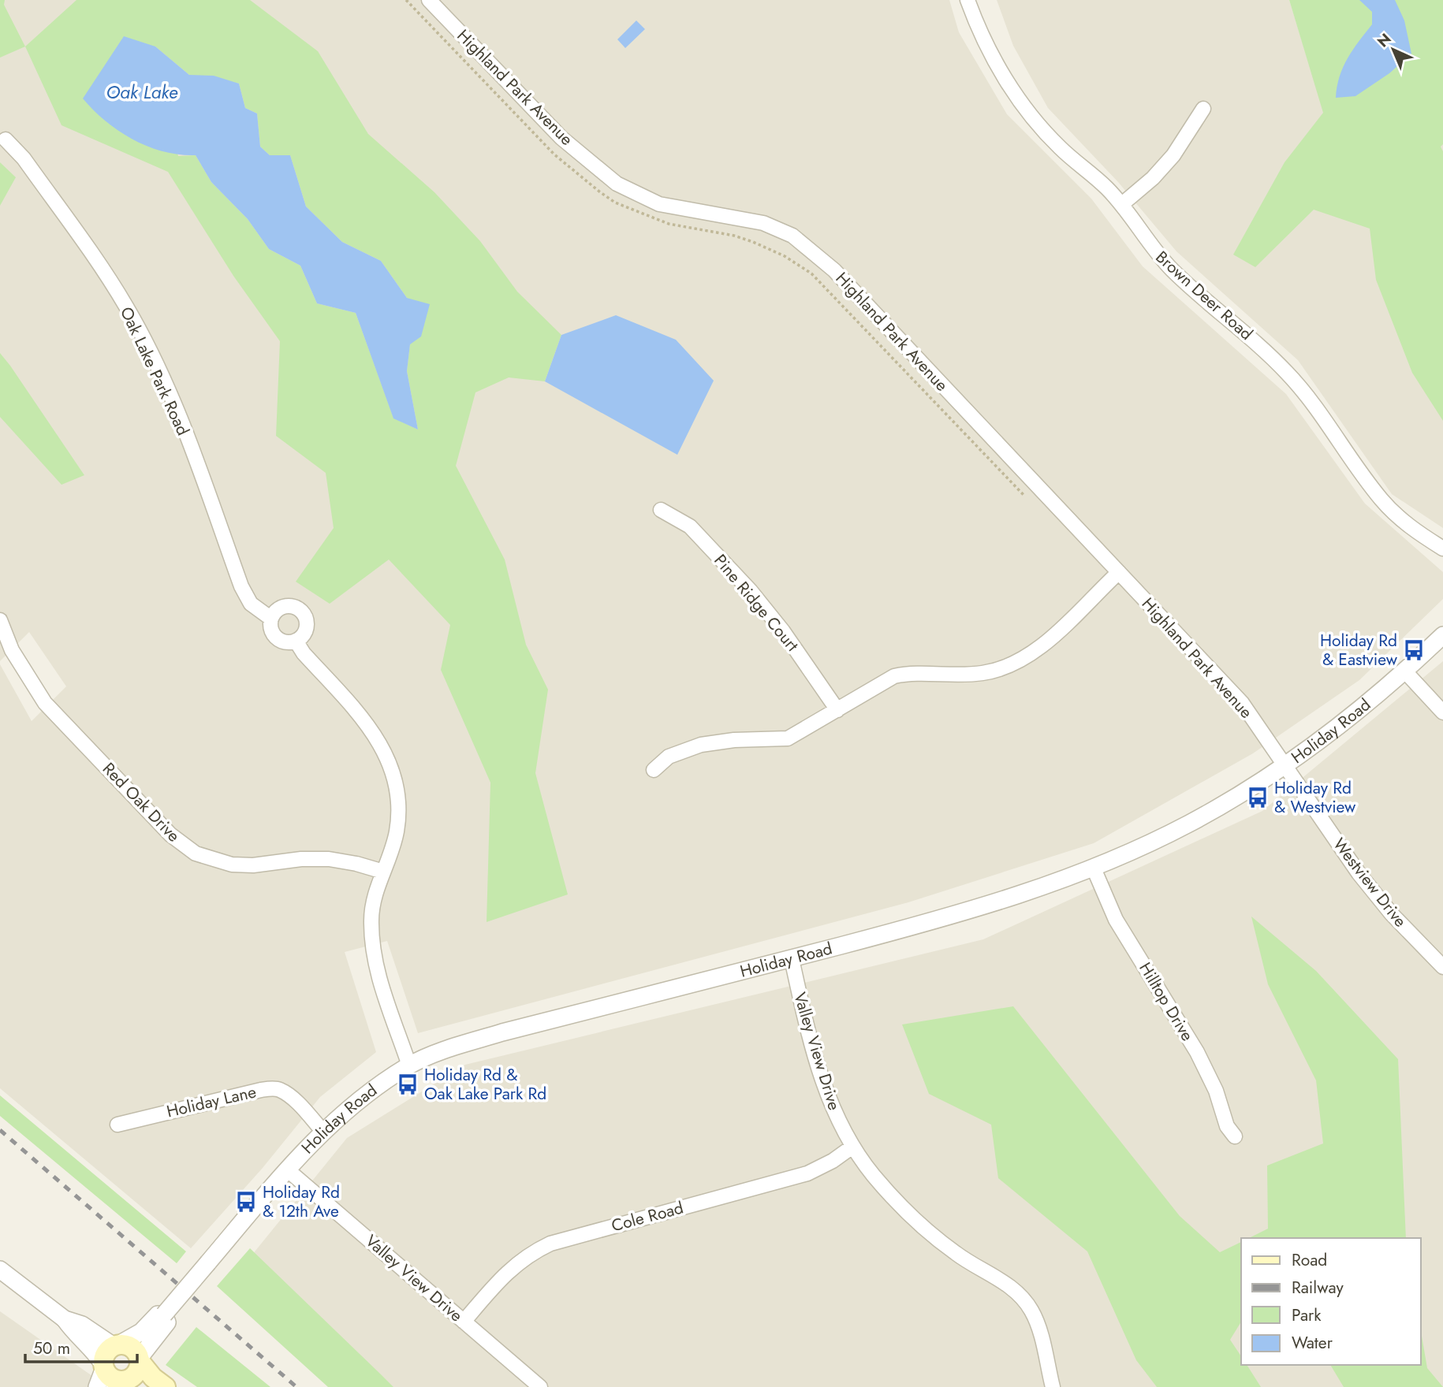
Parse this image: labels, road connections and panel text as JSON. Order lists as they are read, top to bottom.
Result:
{
  "streets": {
    "street": [
      "Highland Park Avenue",
      "Brown Deer Road",
      "Oak Lake Park Road",
      "Pine Ridge Court",
      "Holiday Road",
      "Red Oak Drive",
      "Westview Drive",
      "Hilltop Drive",
      "Valley View Drive",
      "Holiday Lane",
      "Cole Road"
    ]
  },
  "crossings": [
    ["Highland Park Avenue", "Holiday Road"],
    ["Highland Park Avenue", "Westview Drive"],
    ["Holiday Road", "Westview Drive"],
    ["Holiday Road", "Hilltop Drive"],
    ["Holiday Road", "Valley View Drive"],
    ["Holiday Road", "Holiday Lane"],
    ["Valley View Drive", "Cole Road"]
  ],
  "water": ["Oak Lake"],
  "places": {
    "bus stop": [
      "Holiday Rd & Eastview",
      "Holiday Rd & Westview",
      "Holiday Rd & Oak Lake Park Rd",
      "Holiday Rd & 12th Ave"
    ]
  },
  "legend": [
    "Road",
    "Railway",
    "Park",
    "Water"
  ],
  "scale_bar": "50 m",
  "north": "top left"
}
